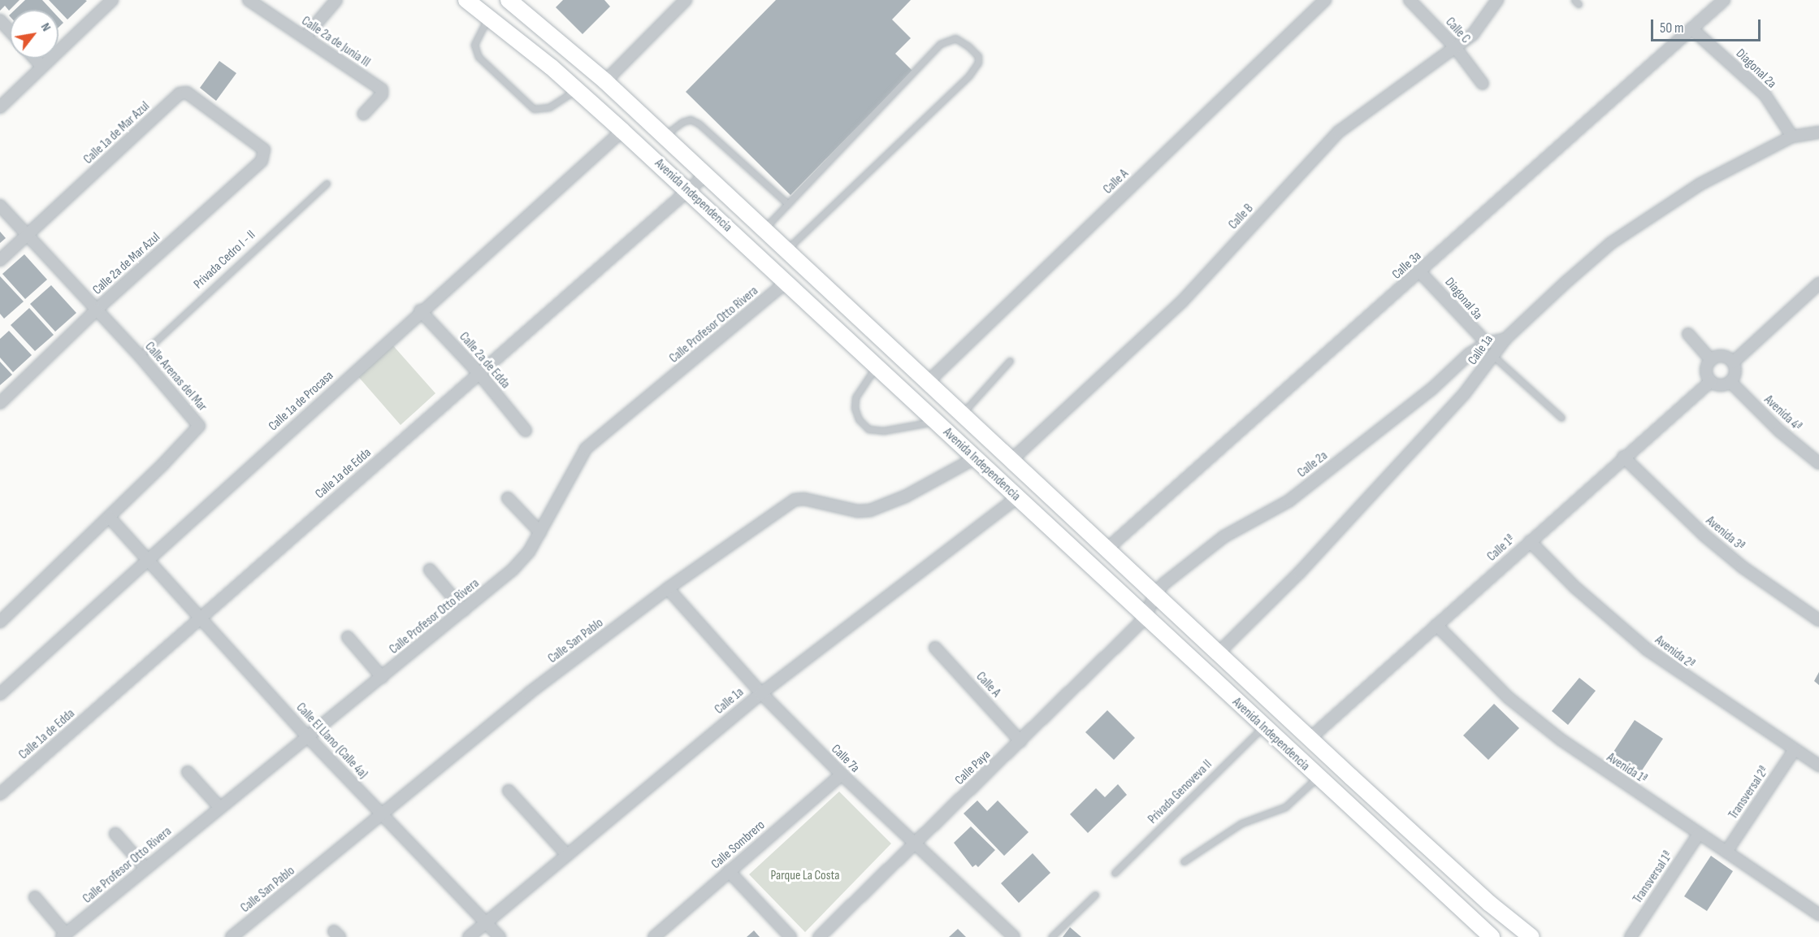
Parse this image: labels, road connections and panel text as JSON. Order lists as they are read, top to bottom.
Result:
{
  "streets": {
    "main road": ["Avenida Independencia"],
    "street": [
      "Calle C",
      "Calle 2a de Junia III",
      "Diagonal 2a",
      "Calle 1a de Mar Azul",
      "Calle A",
      "Calle B",
      "Calle 2a de Mar Azul",
      "Calle 3a",
      "Diagonal 3a",
      "Calle Profesor Otto Rivera",
      "Calle 1a",
      "Calle 2a de Edda",
      "Calle Arenas del Mar",
      "Calle 1a de Procasa",
      "Avenida 4ª",
      "Calle 2a",
      "Calle 1a de Edda",
      "Avenida 3ª",
      "Calle 1ª",
      "Calle San Pablo",
      "Avenida 2ª",
      "Calle El Llano (Calle 4a)",
      "Calle 7a",
      "Calle Paya",
      "Avenida 1ª",
      "Transversal 2ª",
      "Calle Sombrero",
      "Transversal 1ª"
    ],
    "lane": ["Privada Cedro I - II", "Privada Genoveva II"]
  },
  "crossings": [
    ["Calle C", "Calle B"],
    ["Diagonal 2a", "Calle 3a"],
    ["Diagonal 2a", "Calle 1a"],
    ["Calle 1a de Mar Azul", "Calle 2a de Mar Azul"],
    ["Calle 1a de Mar Azul", "Calle Arenas del Mar"],
    ["Calle A", "Avenida Independencia"],
    ["Calle A", "Calle Paya"],
    ["Avenida Independencia", "Calle B"],
    ["Avenida Independencia", "Calle 3a"],
    ["Avenida Independencia", "Calle Profesor Otto Rivera"],
    ["Avenida Independencia", "Calle 1a"],
    ["Avenida Independencia", "Calle 1a de Procasa"],
    ["Avenida Independencia", "Calle 2a"],
    ["Avenida Independencia", "Calle 1a de Edda"],
    ["Avenida Independencia", "Calle 1ª"],
    ["Avenida Independencia", "Calle San Pablo"],
    ["Avenida Independencia", "Calle Paya"],
    ["Avenida Independencia", "Privada Genoveva II"],
    ["Privada Cedro I - II", "Calle Arenas del Mar"],
    ["Calle 2a de Mar Azul", "Calle Arenas del Mar"],
    ["Calle 3a", "Diagonal 3a"],
    ["Diagonal 3a", "Calle 2a"],
    ["Calle Profesor Otto Rivera", "Calle El Llano (Calle 4a)"],
    ["Calle 1a", "Calle 2a"],
    ["Calle 1a", "Calle El Llano (Calle 4a)"],
    ["Calle 1a", "Calle 7a"],
    ["Calle 2a de Edda", "Calle 1a de Procasa"],
    ["Calle 2a de Edda", "Calle 1a de Edda"],
    ["Calle Arenas del Mar", "Calle El Llano (Calle 4a)"],
    ["Calle 1a de Procasa", "Calle El Llano (Calle 4a)"],
    ["Avenida 4ª", "Calle 1ª"],
    ["Calle 2a", "Calle Paya"],
    ["Calle 1a de Edda", "Calle El Llano (Calle 4a)"],
    ["Avenida 3ª", "Calle 1ª"],
    ["Calle 1ª", "Avenida 2ª"],
    ["Calle 1ª", "Avenida 1ª"],
    ["Calle San Pablo", "Calle El Llano (Calle 4a)"],
    ["Calle San Pablo", "Calle 7a"],
    ["Avenida 2ª", "Transversal 2ª"],
    ["Calle 7a", "Calle Paya"],
    ["Calle 7a", "Calle Sombrero"],
    ["Avenida 1ª", "Transversal 2ª"],
    ["Avenida 1ª", "Transversal 1ª"]
  ],
  "parks": ["Parque La Costa"],
  "scale_bar": "50 m",
  "north": "top right"
}
